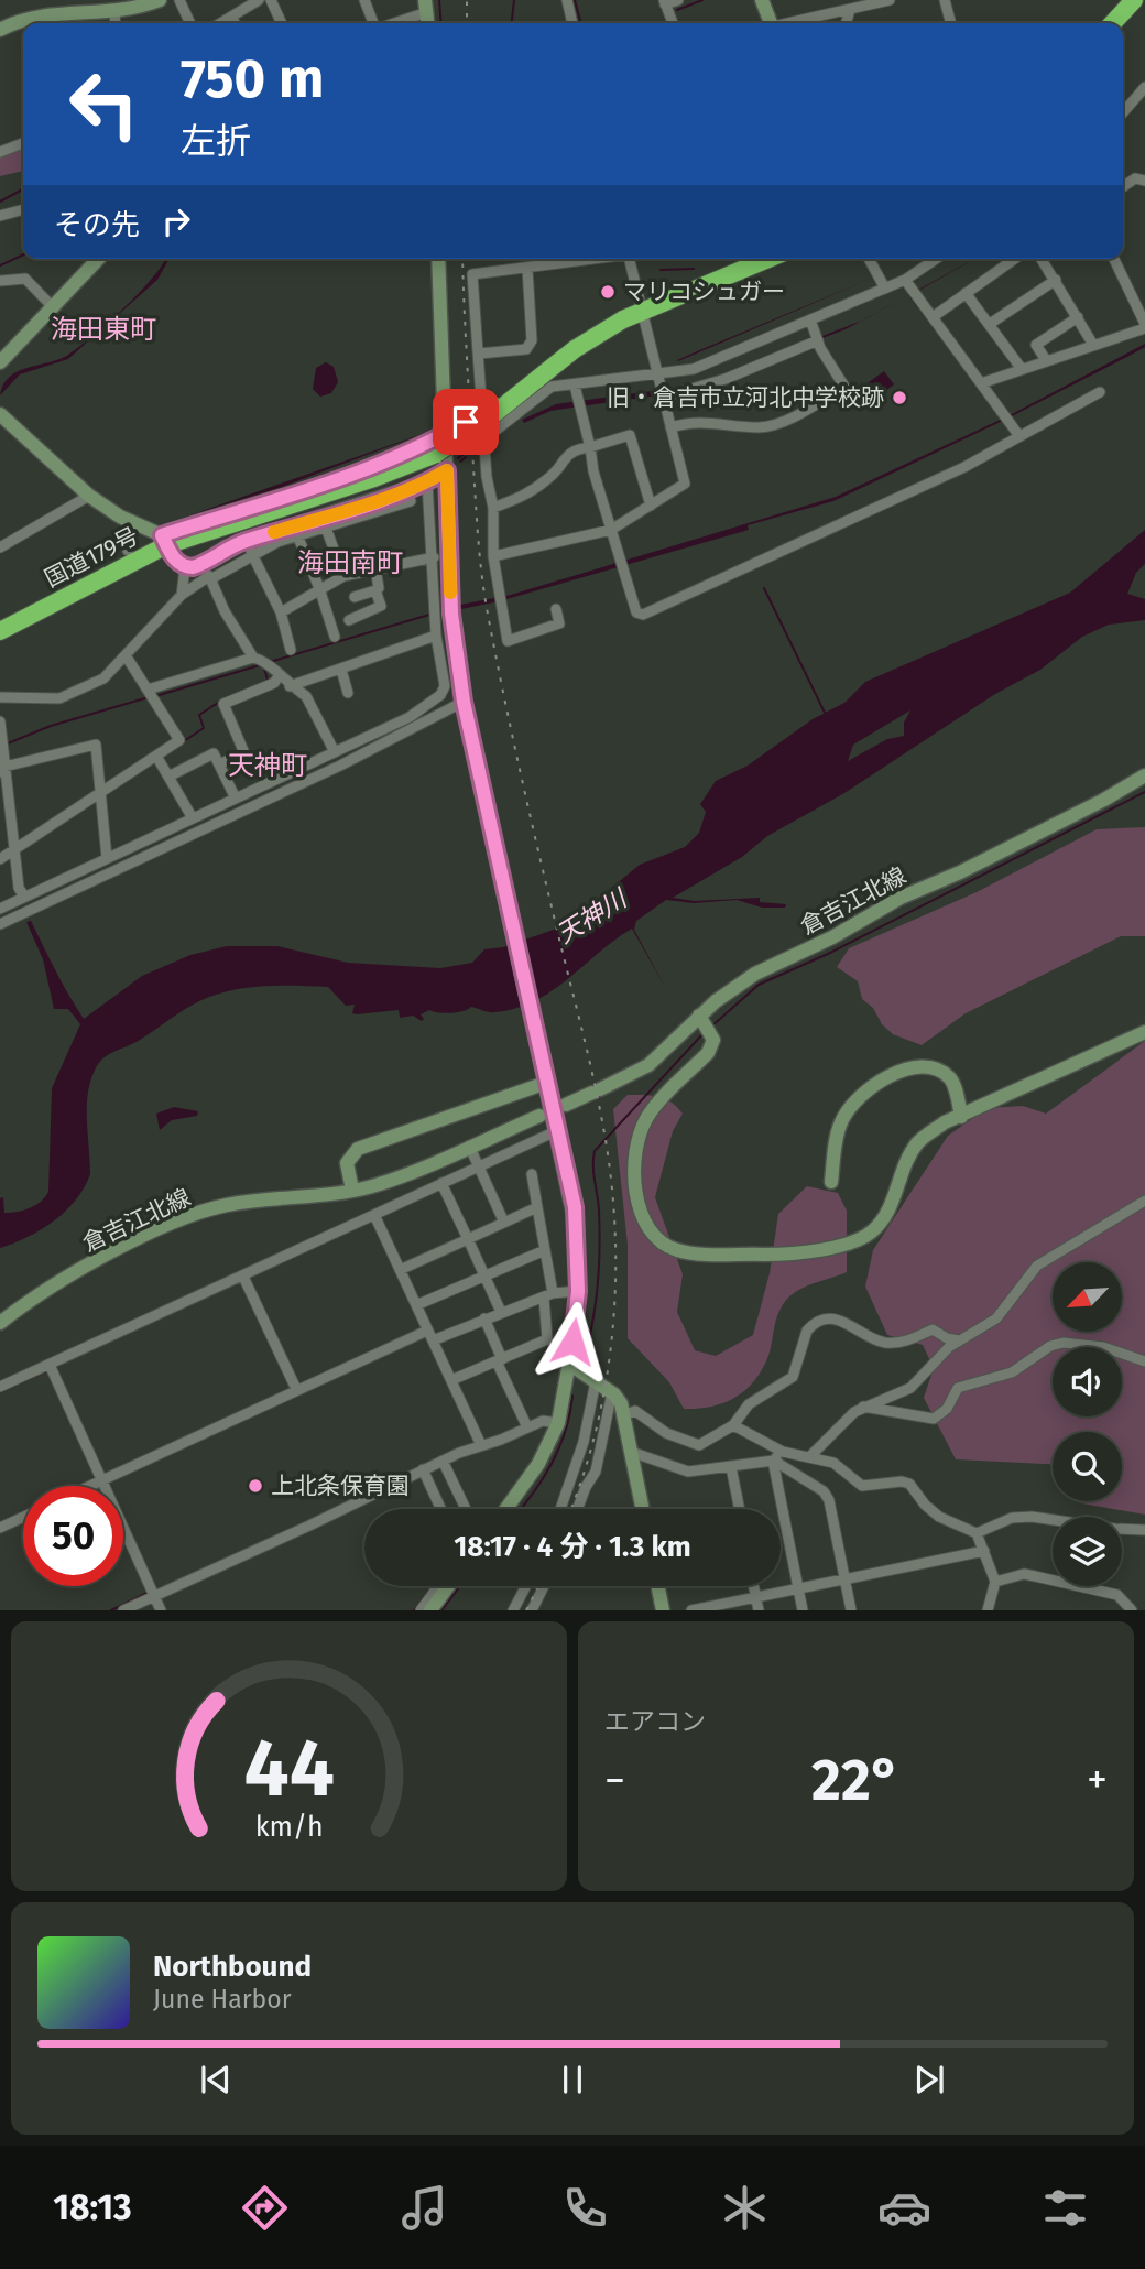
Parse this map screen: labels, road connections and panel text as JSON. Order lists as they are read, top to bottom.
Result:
{
  "streets": {
    "highway": ["国道179号"],
    "main road": ["倉吉江北線"]
  },
  "districts": ["海田東町", "海田南町", "天神町"],
  "water": ["天神川"],
  "places": ["マリコシュガー", "旧・倉吉市立河北中学校跡", "上北条保育園"],
  "north": "bottom left",
  "page": {
    "turn": ["750 m", "左折"],
    "then": "その先",
    "limit": "50",
    "trip": "18:17 · 4 分 · 1.3 km",
    "tile": "エアコン",
    "heat": ["−", "22°", "+"],
    "song": ["Northbound", "June Harbor"],
    "tabs": "18:13",
    "gauge": ["44", "km/h"]
  }
}
